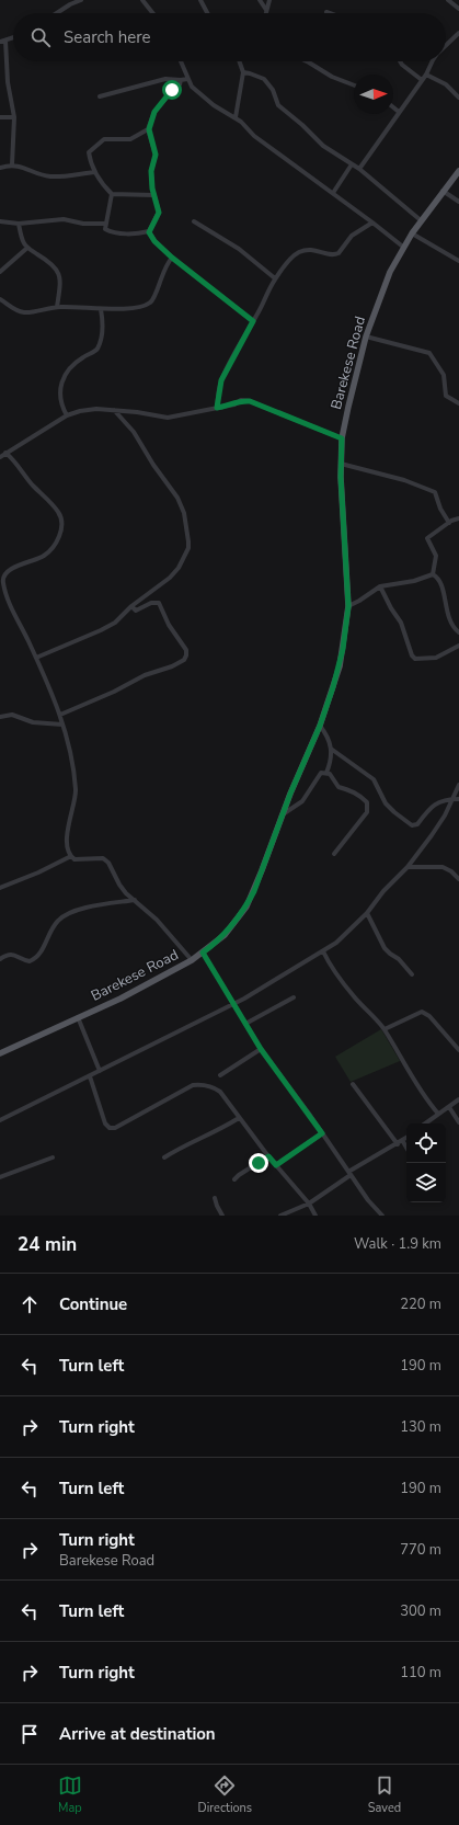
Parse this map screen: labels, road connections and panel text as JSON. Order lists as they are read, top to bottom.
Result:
{
  "streets": {
    "main road": ["Barekese Road"]
  },
  "north": "right",
  "page": {
    "search": "Search here",
    "heading": ["24 min", "Walk · 1.9 km"],
    "list": [
      ["Continue", "220 m"],
      ["Turn left", "190 m"],
      ["Turn right", "130 m"],
      ["Turn left", "190 m"],
      ["Turn right", "Barekese Road", "770 m"],
      ["Turn left", "300 m"],
      ["Turn right", "110 m"],
      "Arrive at destination"
    ],
    "nav": ["Map", "Directions", "Saved"]
  }
}
